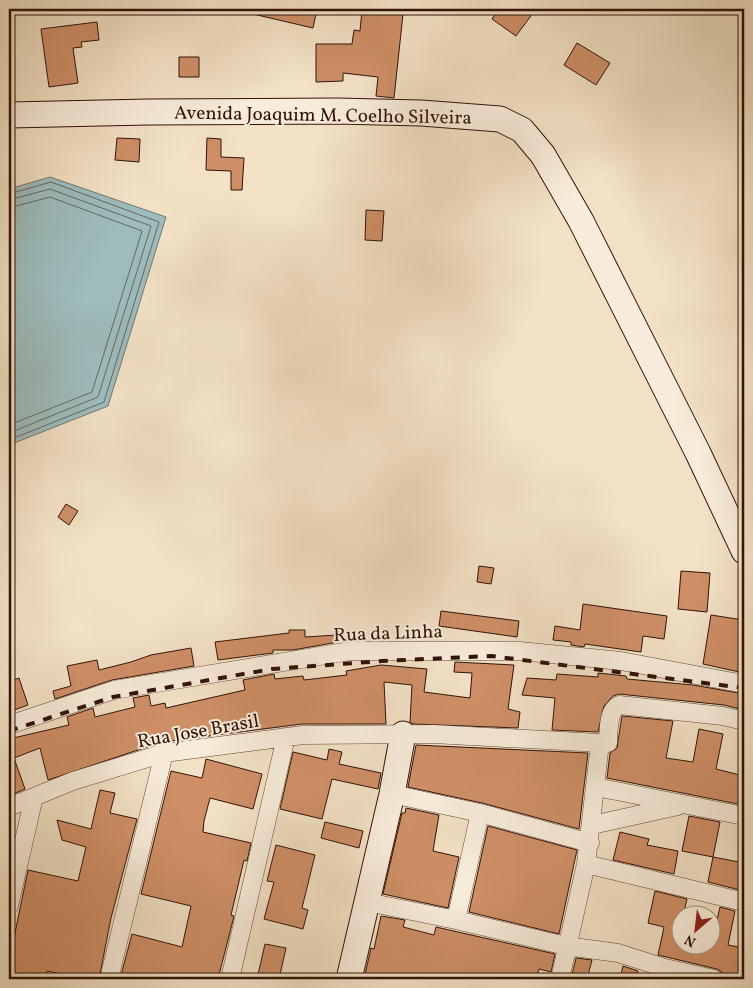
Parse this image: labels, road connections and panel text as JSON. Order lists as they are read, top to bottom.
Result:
{
  "streets": {
    "main road": ["Avenida Joaquim M. Coelho Silveira"],
    "street": ["Rua da Linha", "Rua Jose Brasil"]
  },
  "north": "bottom left"
}
